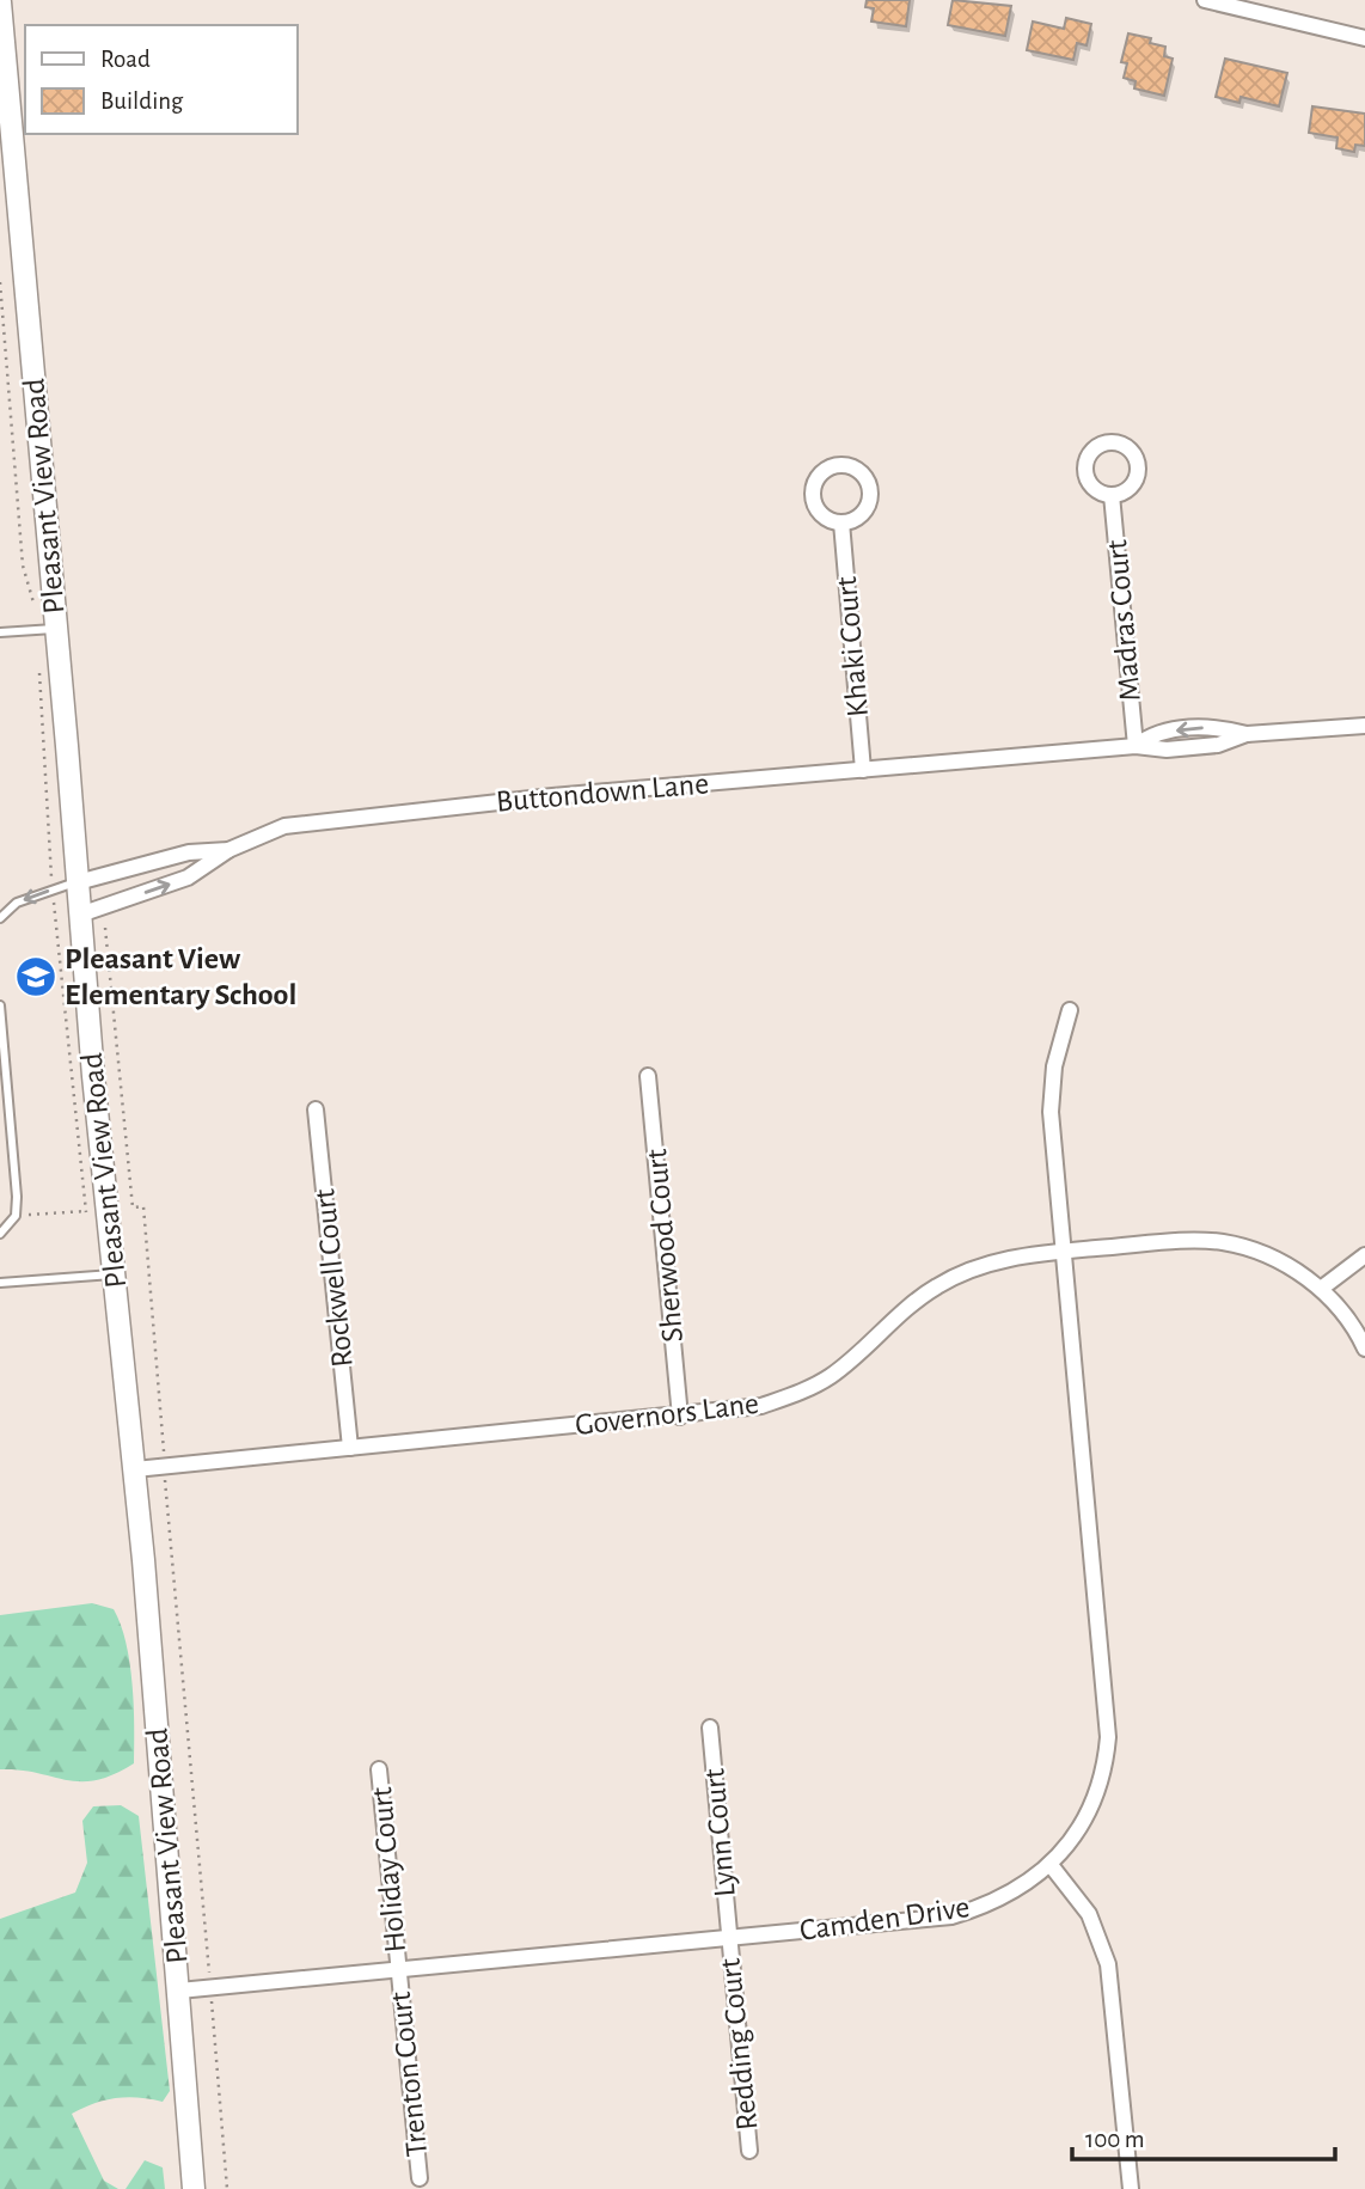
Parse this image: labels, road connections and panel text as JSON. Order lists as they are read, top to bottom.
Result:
{
  "streets": {
    "main road": ["Pleasant View Road"],
    "street": [
      "Madras Court",
      "Khaki Court",
      "Buttondown Lane",
      "Sherwood Court",
      "Rockwell Court",
      "Governors Lane",
      "Lynn Court",
      "Holiday Court",
      "Camden Drive",
      "Redding Court",
      "Trenton Court"
    ]
  },
  "crossings": [
    ["Pleasant View Road", "Buttondown Lane"],
    ["Pleasant View Road", "Governors Lane"],
    ["Pleasant View Road", "Camden Drive"],
    ["Madras Court", "Buttondown Lane"],
    ["Khaki Court", "Buttondown Lane"],
    ["Sherwood Court", "Governors Lane"],
    ["Rockwell Court", "Governors Lane"],
    ["Governors Lane", "Camden Drive"],
    ["Lynn Court", "Camden Drive"],
    ["Lynn Court", "Redding Court"],
    ["Holiday Court", "Camden Drive"],
    ["Holiday Court", "Trenton Court"],
    ["Camden Drive", "Redding Court"],
    ["Camden Drive", "Trenton Court"]
  ],
  "places": {
    "school or university": ["Pleasant View Elementary School"]
  },
  "legend": ["Road", "Building"],
  "scale_bar": "100 m"
}
